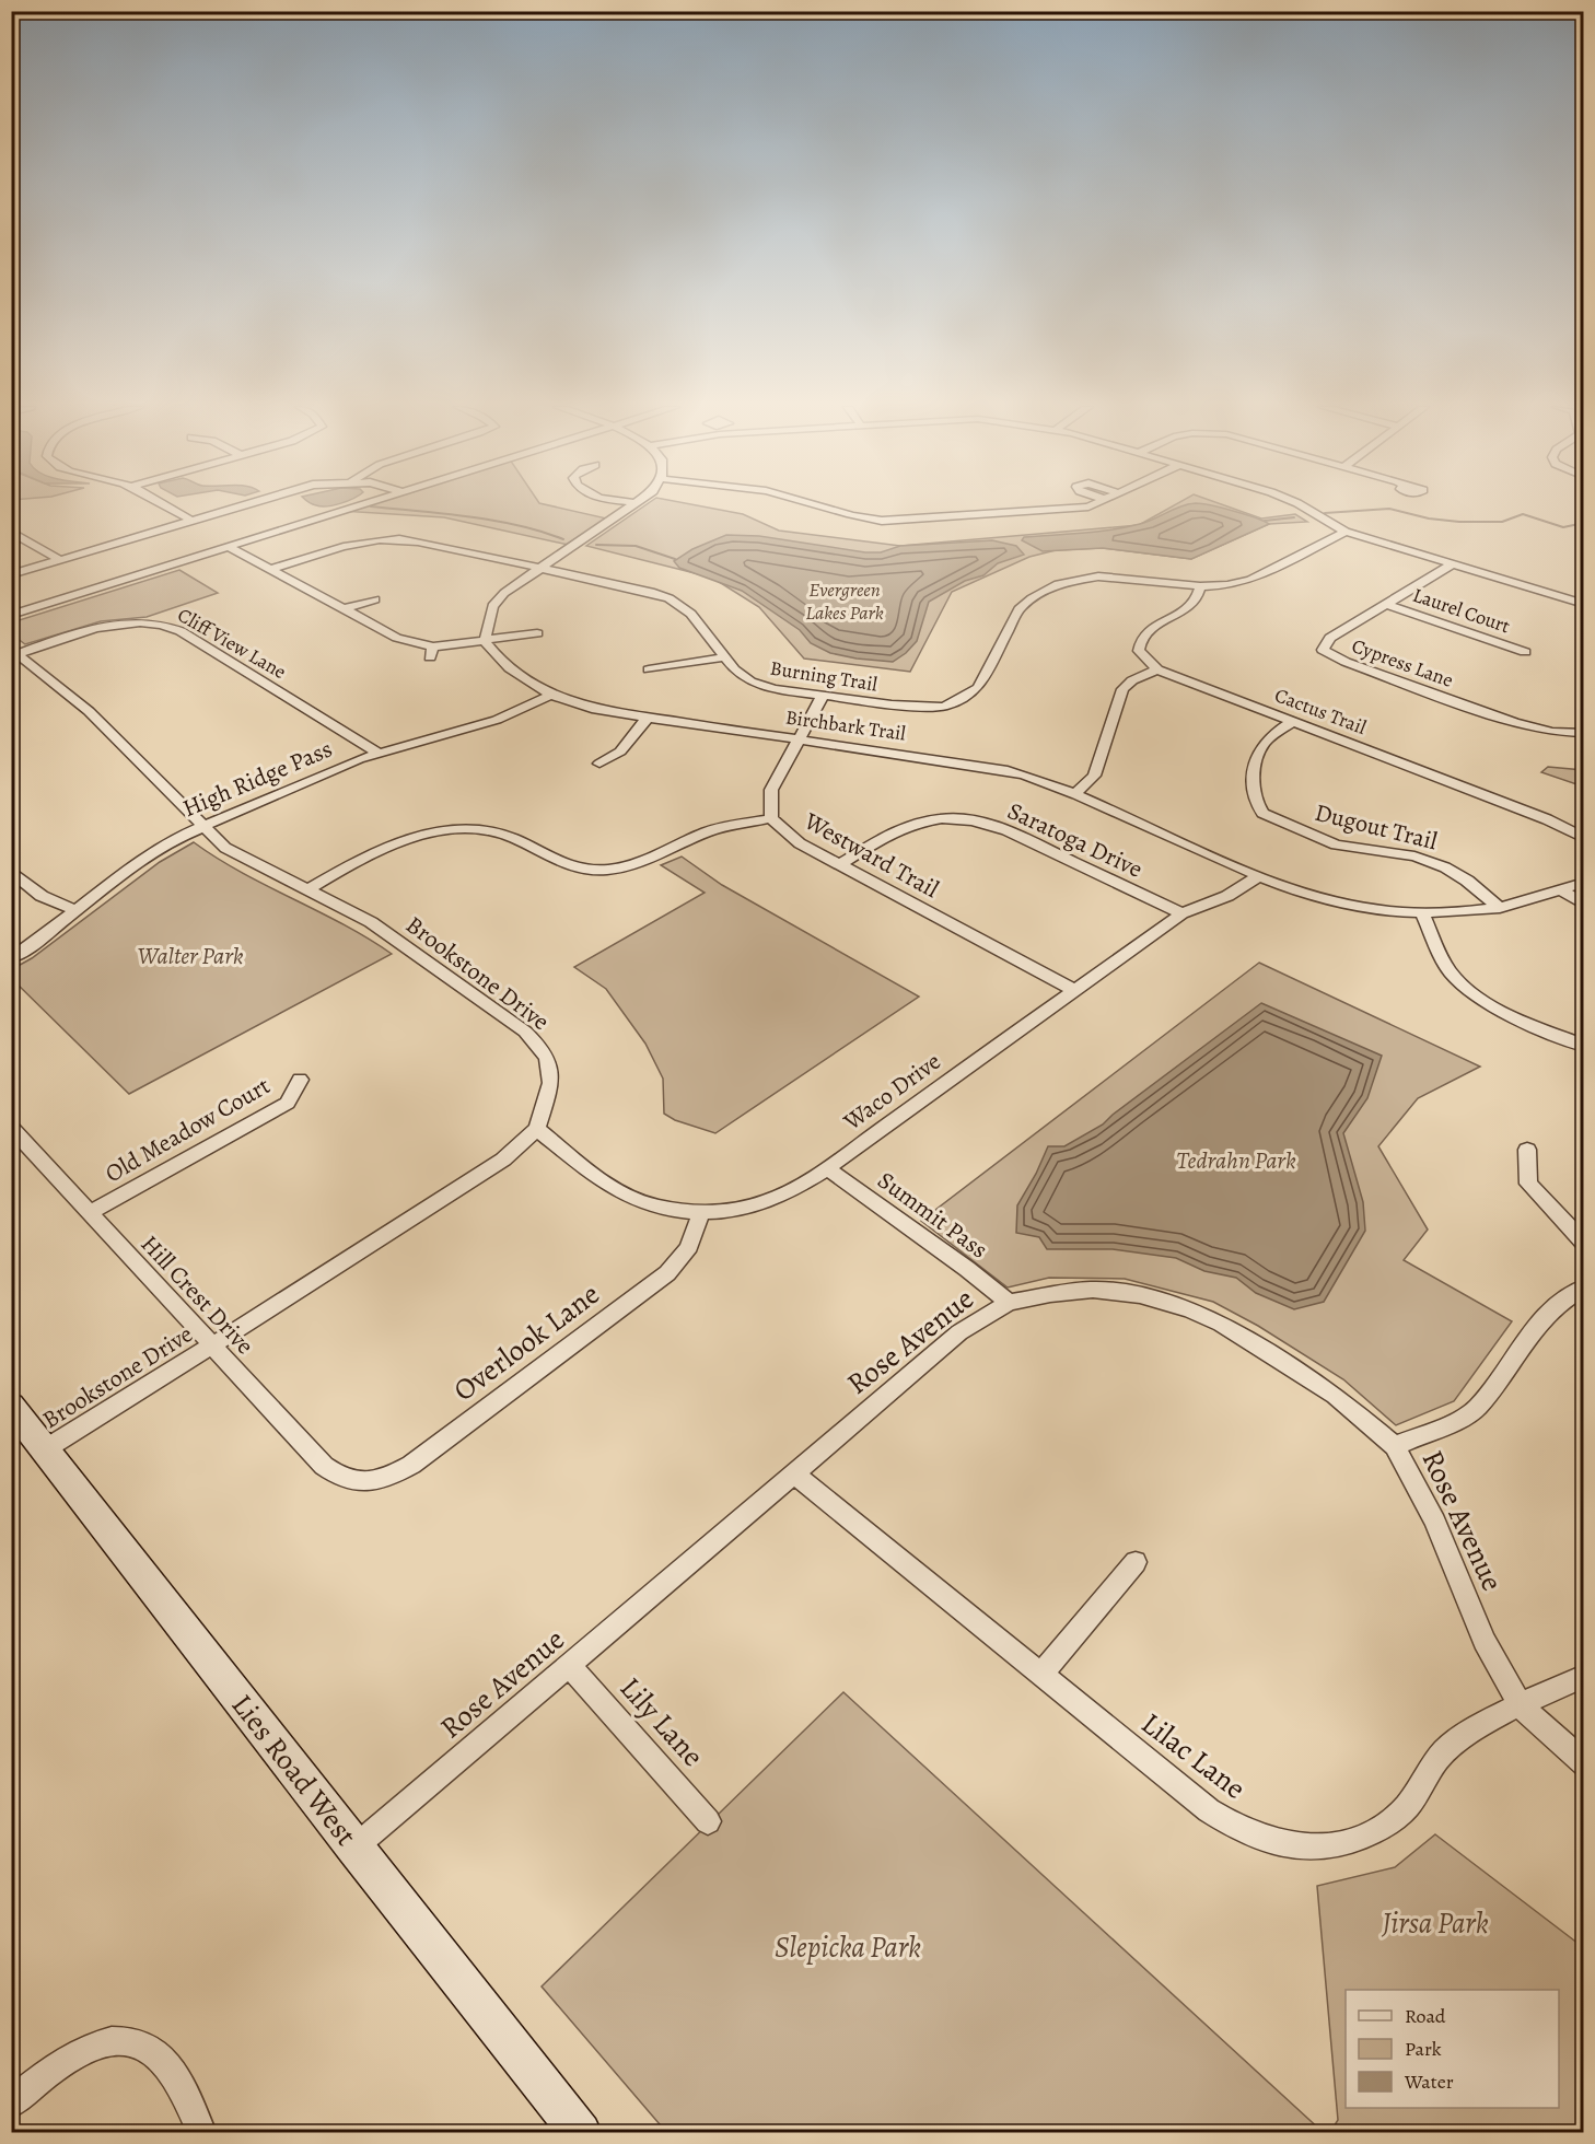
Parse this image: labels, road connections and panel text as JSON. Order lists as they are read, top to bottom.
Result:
{
  "streets": {
    "street": [
      "Laurel Court",
      "Cliff View Lane",
      "Cypress Lane",
      "Burning Trail",
      "Cactus Trail",
      "Birchbark Trail",
      "High Ridge Pass",
      "Dugout Trail",
      "Saratoga Drive",
      "Westward Trail",
      "Brookstone Drive",
      "Waco Drive",
      "Old Meadow Court",
      "Summit Pass",
      "Hill Crest Drive",
      "Rose Avenue",
      "Overlook Lane",
      "Lily Lane",
      "Lilac Lane",
      "Lies Road West"
    ]
  },
  "crossings": [
    ["Laurel Court", "Cypress Lane"],
    ["Cliff View Lane", "High Ridge Pass"],
    ["Cliff View Lane", "Brookstone Drive"],
    ["Burning Trail", "Westward Trail"],
    ["Cactus Trail", "Dugout Trail"],
    ["Birchbark Trail", "High Ridge Pass"],
    ["Birchbark Trail", "Dugout Trail"],
    ["Birchbark Trail", "Westward Trail"],
    ["Birchbark Trail", "Waco Drive"],
    ["High Ridge Pass", "Brookstone Drive"],
    ["Saratoga Drive", "Westward Trail"],
    ["Saratoga Drive", "Waco Drive"],
    ["Westward Trail", "Waco Drive"],
    ["Brookstone Drive", "Waco Drive"],
    ["Brookstone Drive", "Hill Crest Drive"],
    ["Brookstone Drive", "Lies Road West"],
    ["Waco Drive", "Summit Pass"],
    ["Waco Drive", "Overlook Lane"],
    ["Old Meadow Court", "Hill Crest Drive"],
    ["Summit Pass", "Rose Avenue"],
    ["Hill Crest Drive", "Overlook Lane"],
    ["Rose Avenue", "Lily Lane"],
    ["Rose Avenue", "Lilac Lane"],
    ["Rose Avenue", "Lies Road West"]
  ],
  "parks": [
    "Evergreen Lakes Park",
    "Walter Park",
    "Tedrahn Park",
    "Jirsa Park",
    "Slepicka Park"
  ],
  "legend": ["Road", "Park", "Water"]
}
